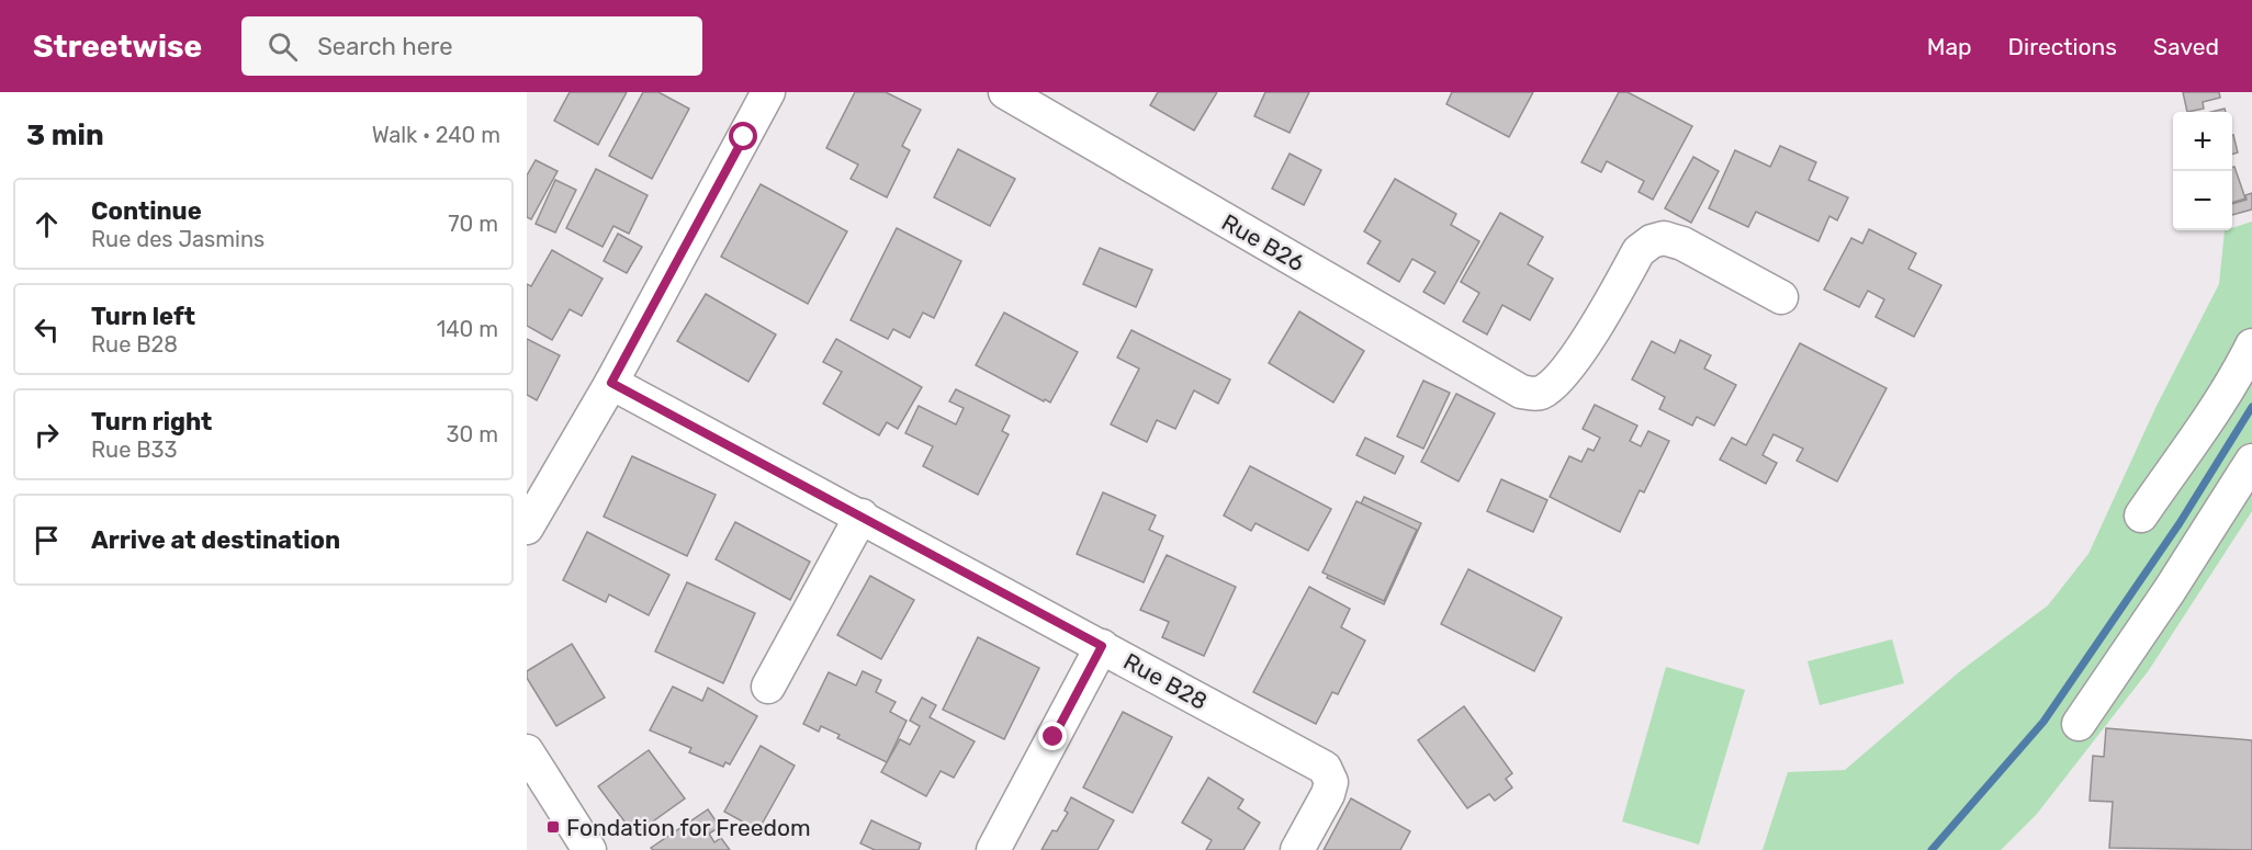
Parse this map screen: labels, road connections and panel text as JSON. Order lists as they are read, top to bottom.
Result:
{
  "streets": {
    "street": ["Rue B26", "Rue B28"]
  },
  "places": {
    "transit": ["Fondation for Freedom"]
  },
  "page": {
    "header": "Streetwise",
    "search": "Search here",
    "nav": ["Map", "Directions", "Saved"],
    "heading": ["3 min", "Walk · 240 m"],
    "map_buttons": ["+", "−"],
    "list": [
      ["Continue", "Rue des Jasmins", "70 m"],
      ["Turn left", "Rue B28", "140 m"],
      ["Turn right", "Rue B33", "30 m"],
      "Arrive at destination"
    ]
  }
}
